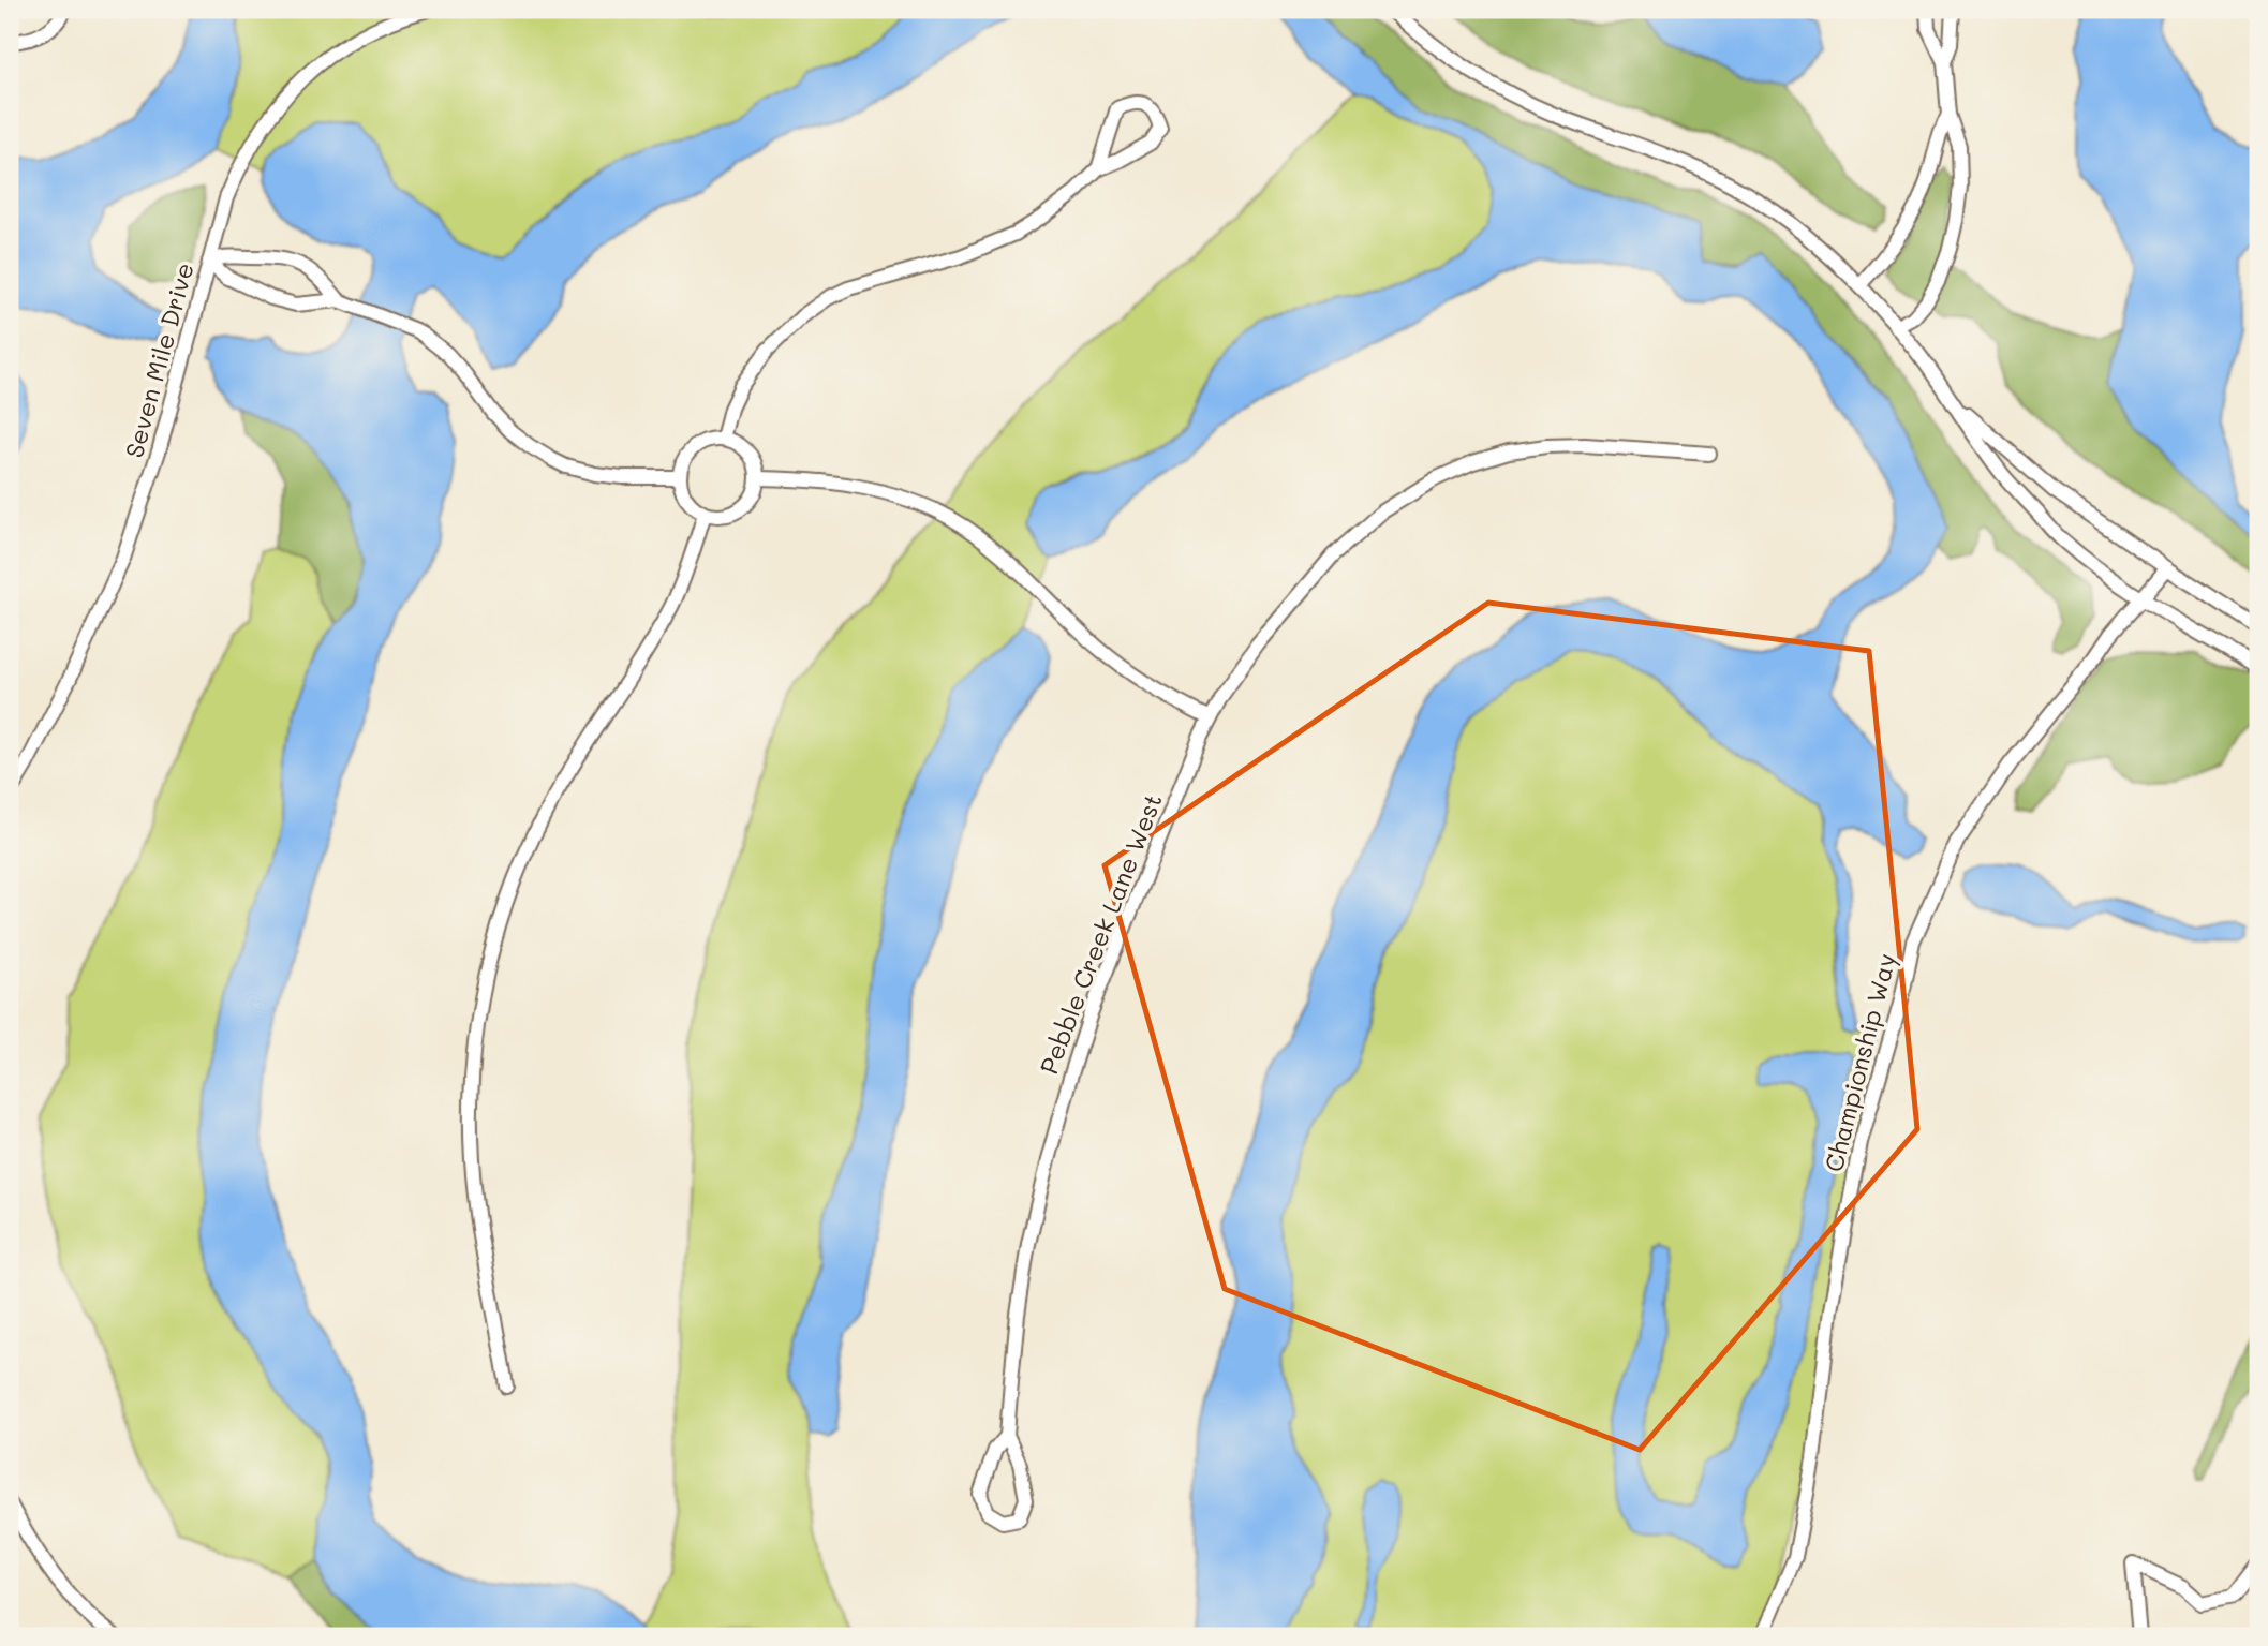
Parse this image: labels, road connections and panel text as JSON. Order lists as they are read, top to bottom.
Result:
{
  "streets": {
    "street": ["Seven Mile Drive", "Pebble Creek Lane West", "Championship Way"]
  }
}
